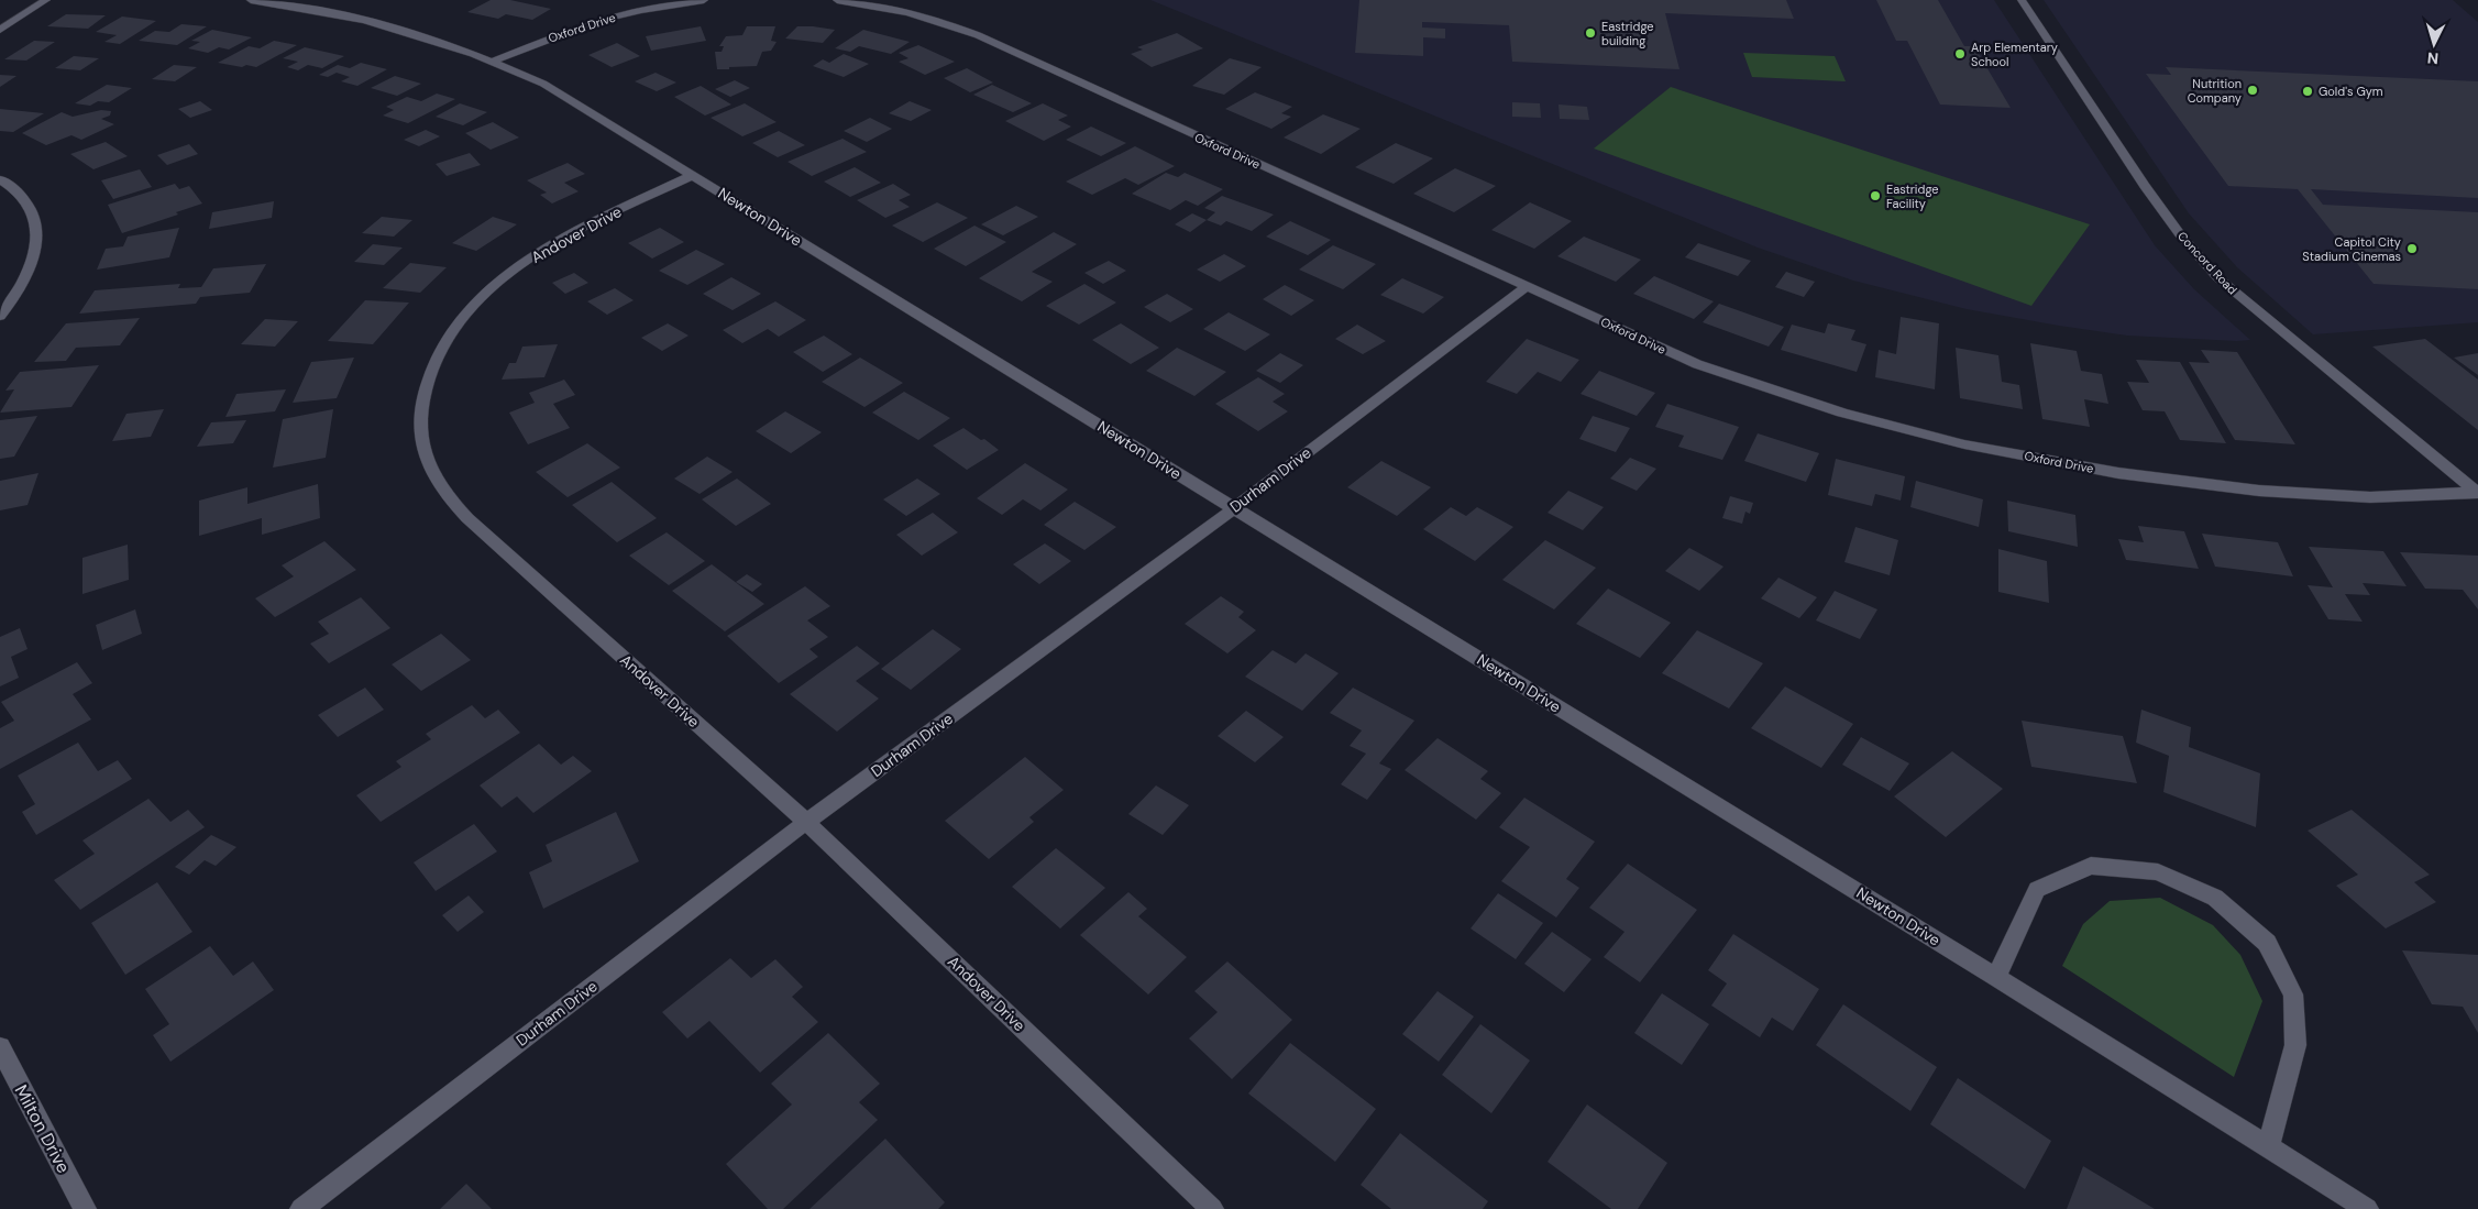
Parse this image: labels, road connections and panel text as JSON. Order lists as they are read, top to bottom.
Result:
{
  "streets": {
    "street": [
      "Oxford Drive",
      "Newton Drive",
      "Andover Drive",
      "Concord Road",
      "Durham Drive",
      "Milton Drive"
    ]
  },
  "crossings": [
    ["Oxford Drive", "Newton Drive"],
    ["Oxford Drive", "Concord Road"],
    ["Oxford Drive", "Durham Drive"],
    ["Newton Drive", "Andover Drive"],
    ["Newton Drive", "Durham Drive"],
    ["Andover Drive", "Durham Drive"]
  ],
  "places": [
    "Eastridge building",
    "Arp Elementary School",
    "Nutrition Company",
    "Gold's Gym",
    "Eastridge Facility",
    "Capitol City Stadium Cinemas"
  ],
  "north": "bottom"
}
